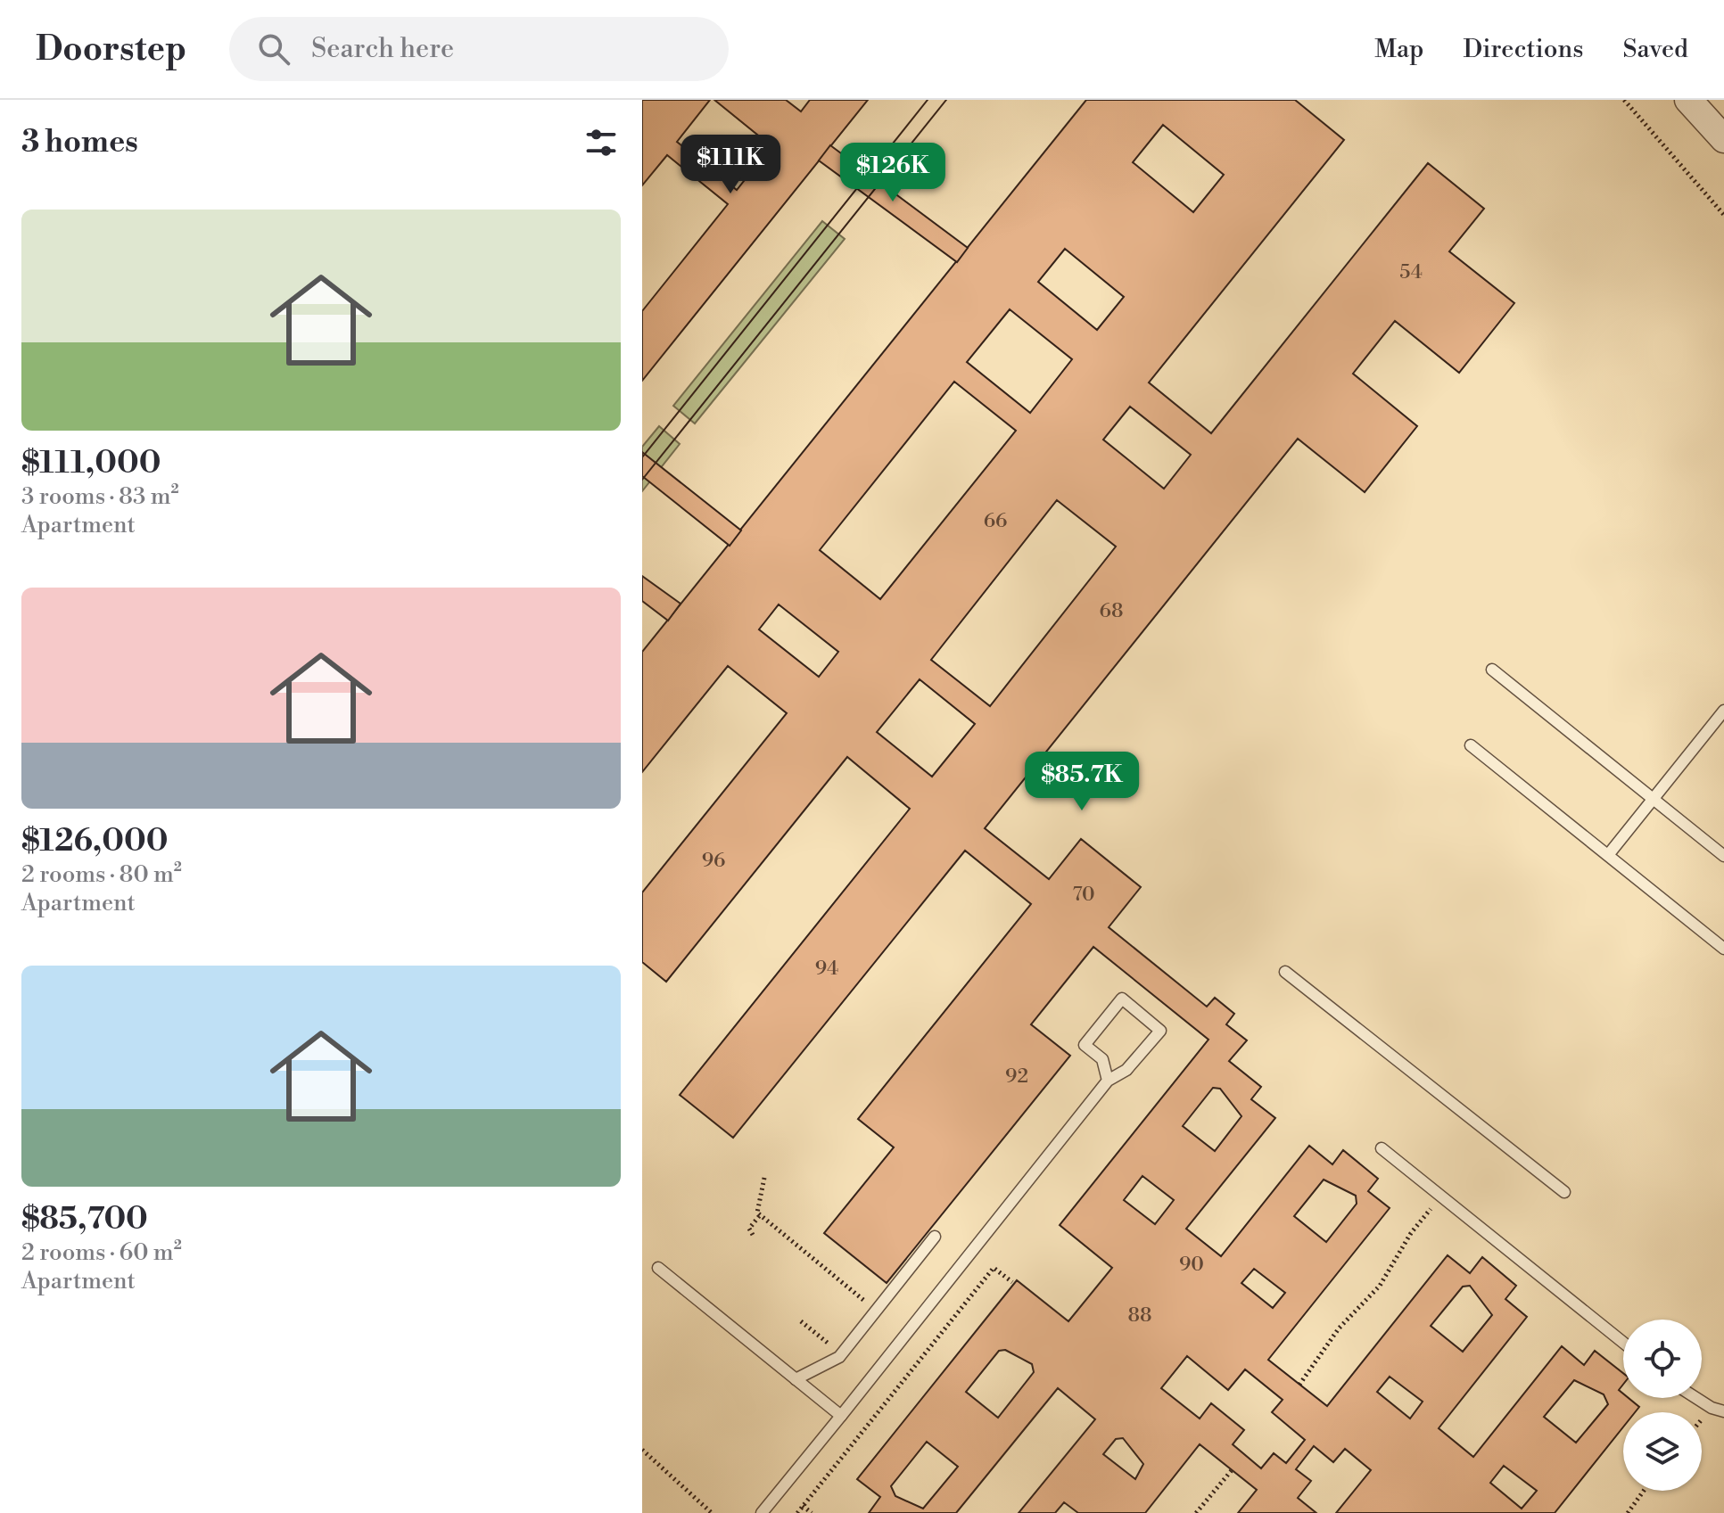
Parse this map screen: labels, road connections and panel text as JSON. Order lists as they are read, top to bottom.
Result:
{
  "house_numbers": [
    "54",
    "66",
    "68",
    "96",
    "70",
    "94",
    "92",
    "90",
    "88"
  ],
  "page": {
    "header": "Doorstep",
    "search": "Search here",
    "nav": ["Map", "Directions", "Saved"],
    "heading": "3 homes",
    "price": ["$111K", "$126K", "$85.7K"],
    "list": [
      {
        "name": "$111,000",
        "note": "3 rooms · 83 m² · Apartment"
      },
      {
        "name": "$126,000",
        "note": "2 rooms · 80 m² · Apartment"
      },
      {
        "name": "$85,700",
        "note": "2 rooms · 60 m² · Apartment"
      }
    ]
  }
}
